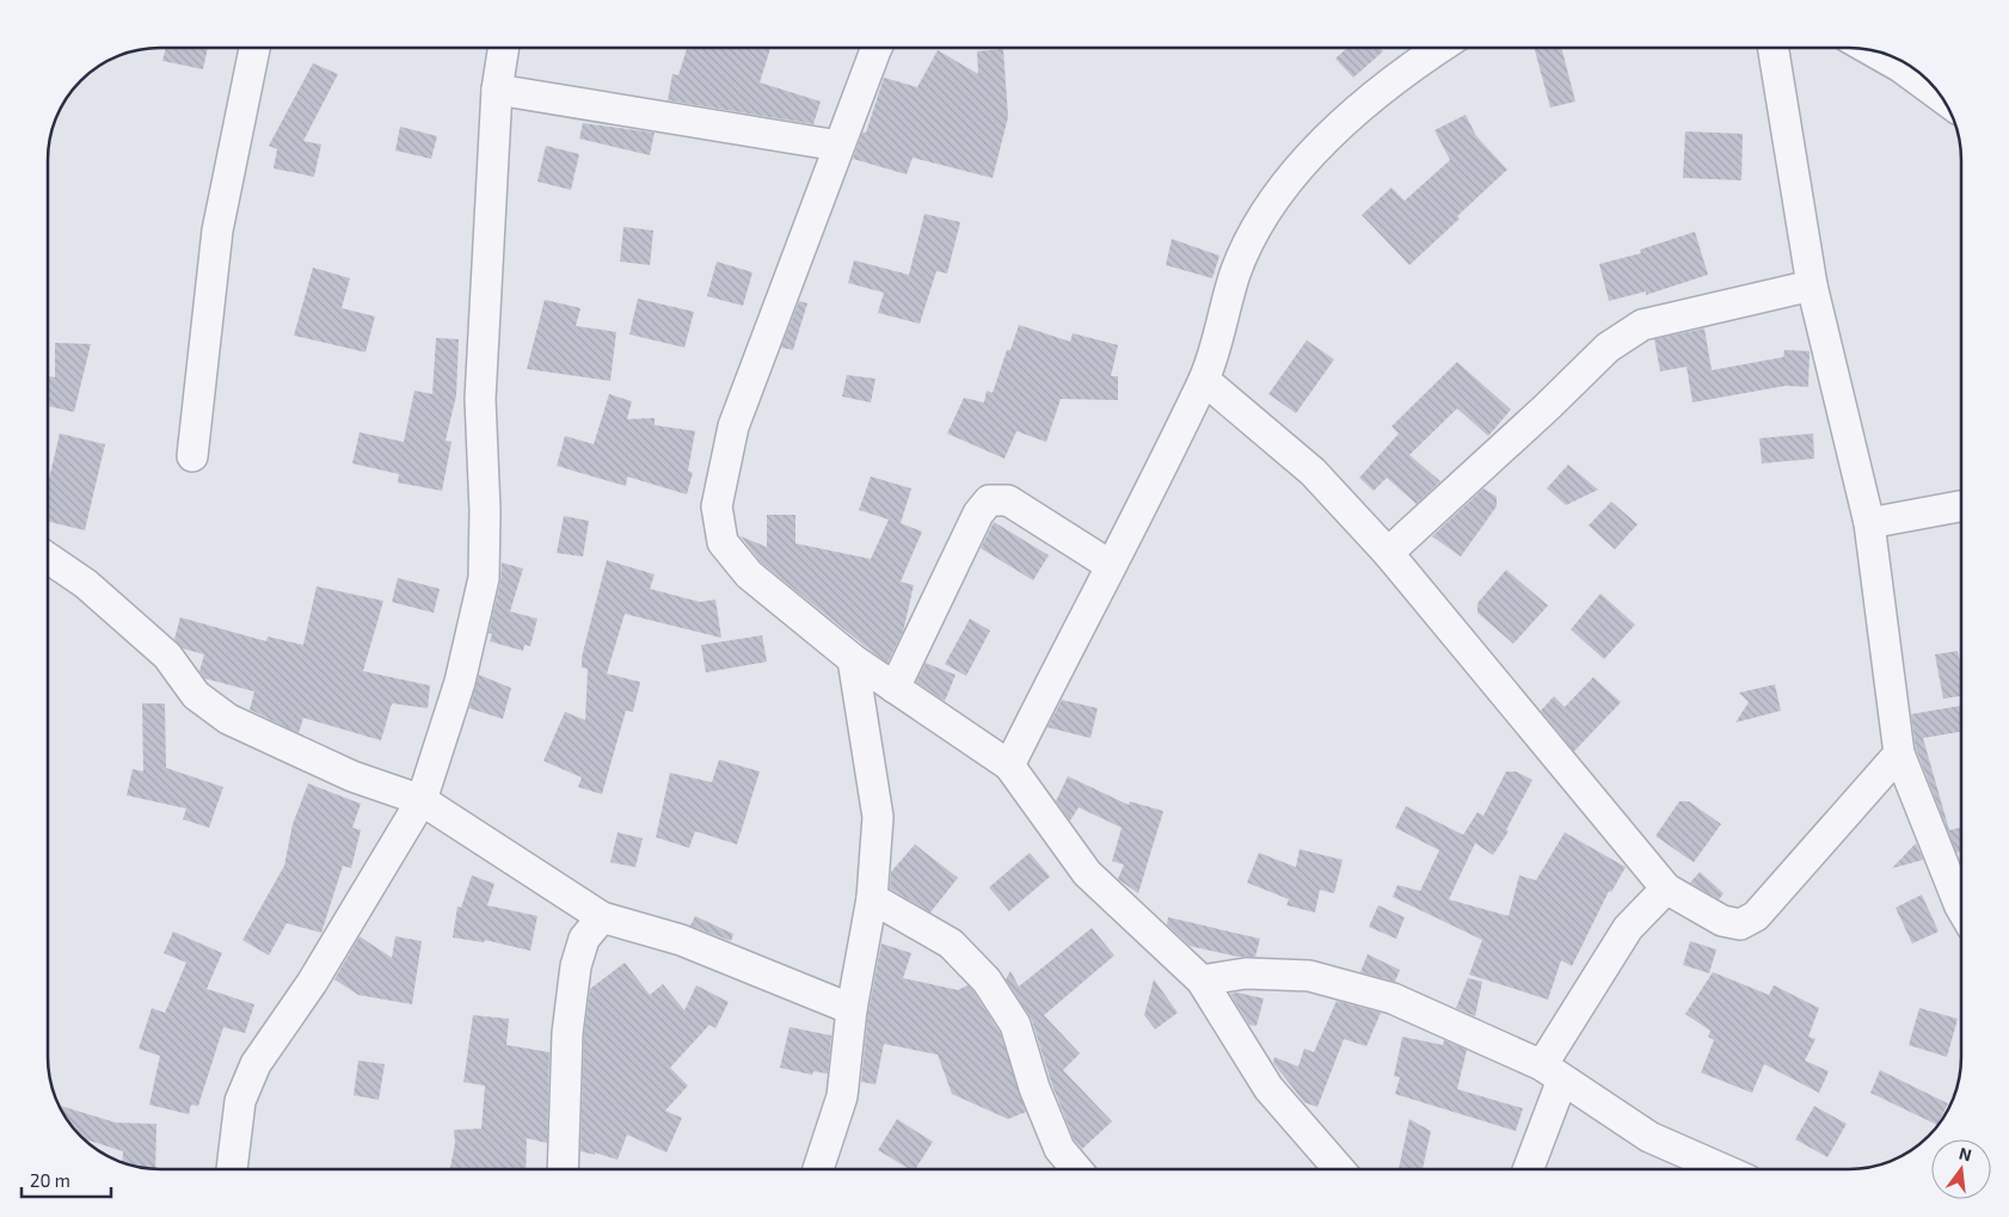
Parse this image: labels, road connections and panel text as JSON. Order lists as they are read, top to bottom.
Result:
{
  "scale_bar": "20 m",
  "north": "top"
}
